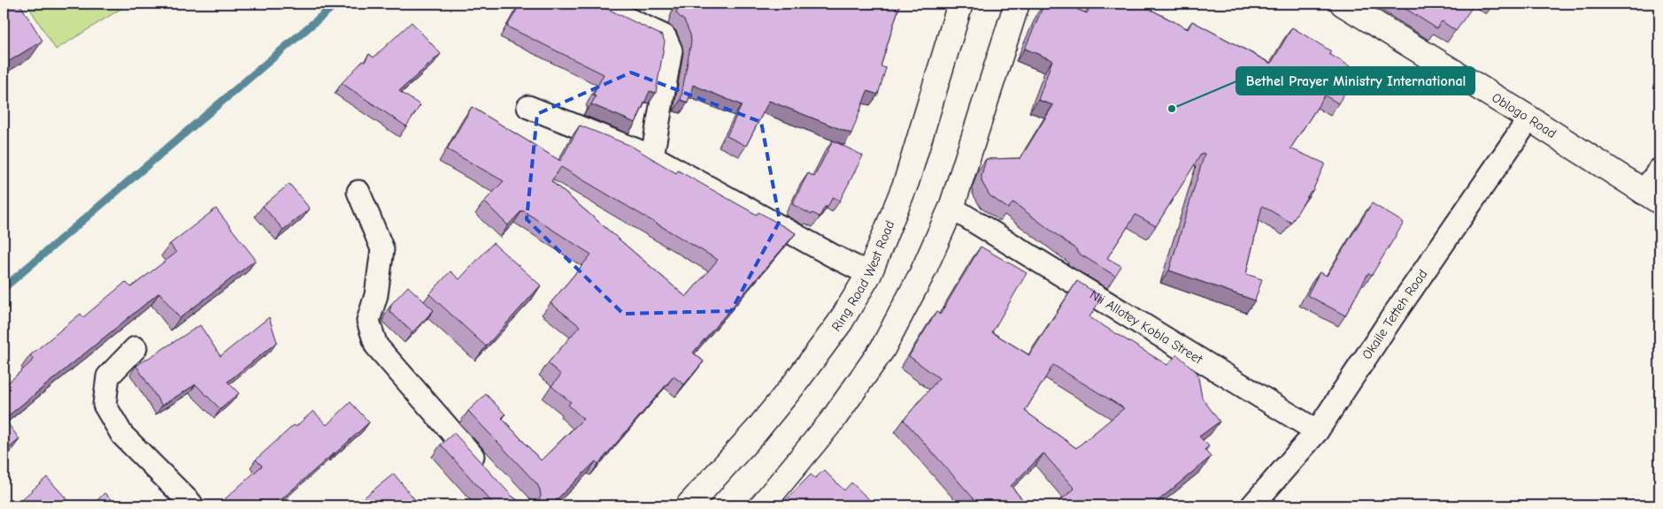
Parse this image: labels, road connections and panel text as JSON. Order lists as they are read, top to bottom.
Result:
{
  "streets": {
    "main road": ["Oblogo Road", "Ring Road West Road"],
    "street": ["Okaile Tetteh Road", "Nii Allotey Kobla Street"]
  },
  "crossings": [
    ["Oblogo Road", "Okaile Tetteh Road"],
    ["Okaile Tetteh Road", "Nii Allotey Kobla Street"]
  ],
  "places": ["Bethel Prayer Ministry International"]
}
